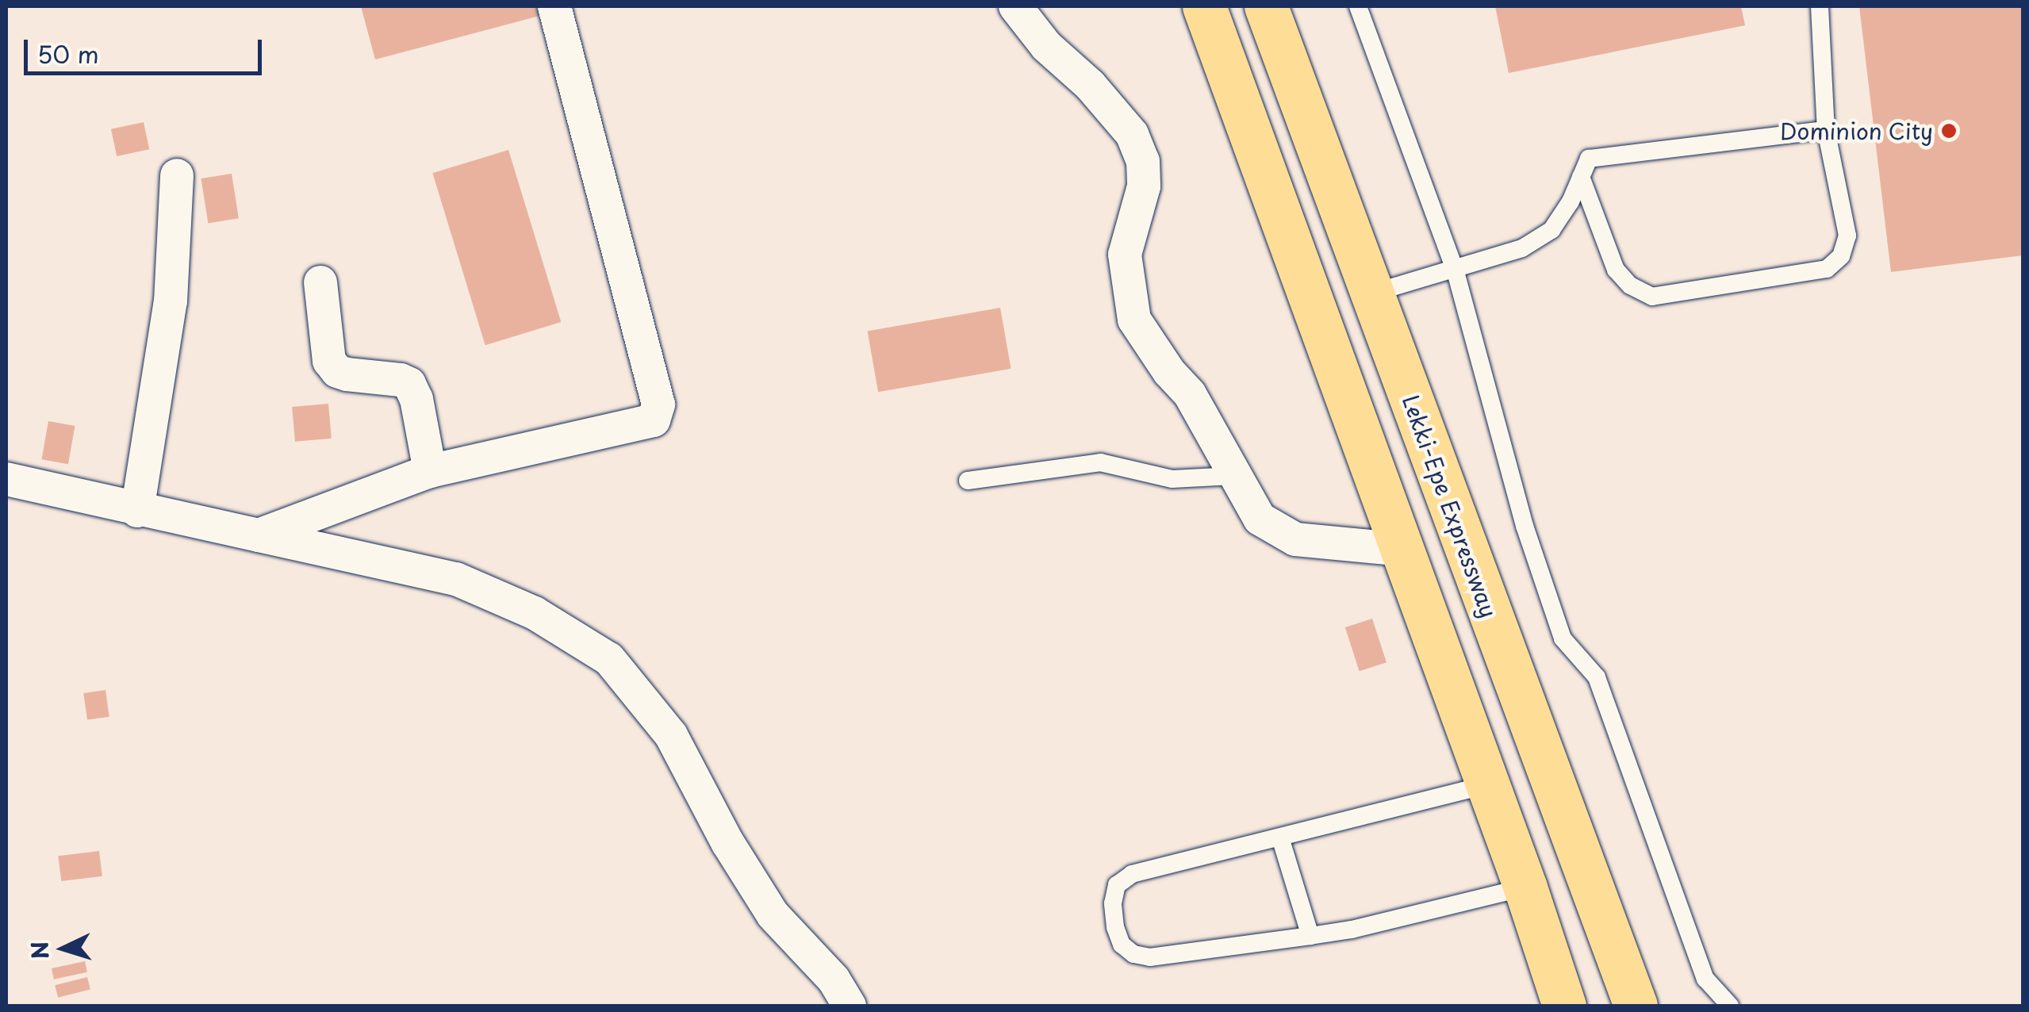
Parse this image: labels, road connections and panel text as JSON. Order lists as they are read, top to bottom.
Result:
{
  "streets": {
    "highway": ["Lekki-Epe Expressway"]
  },
  "places": ["Dominion City"],
  "scale_bar": "50 m",
  "north": "left"
}
